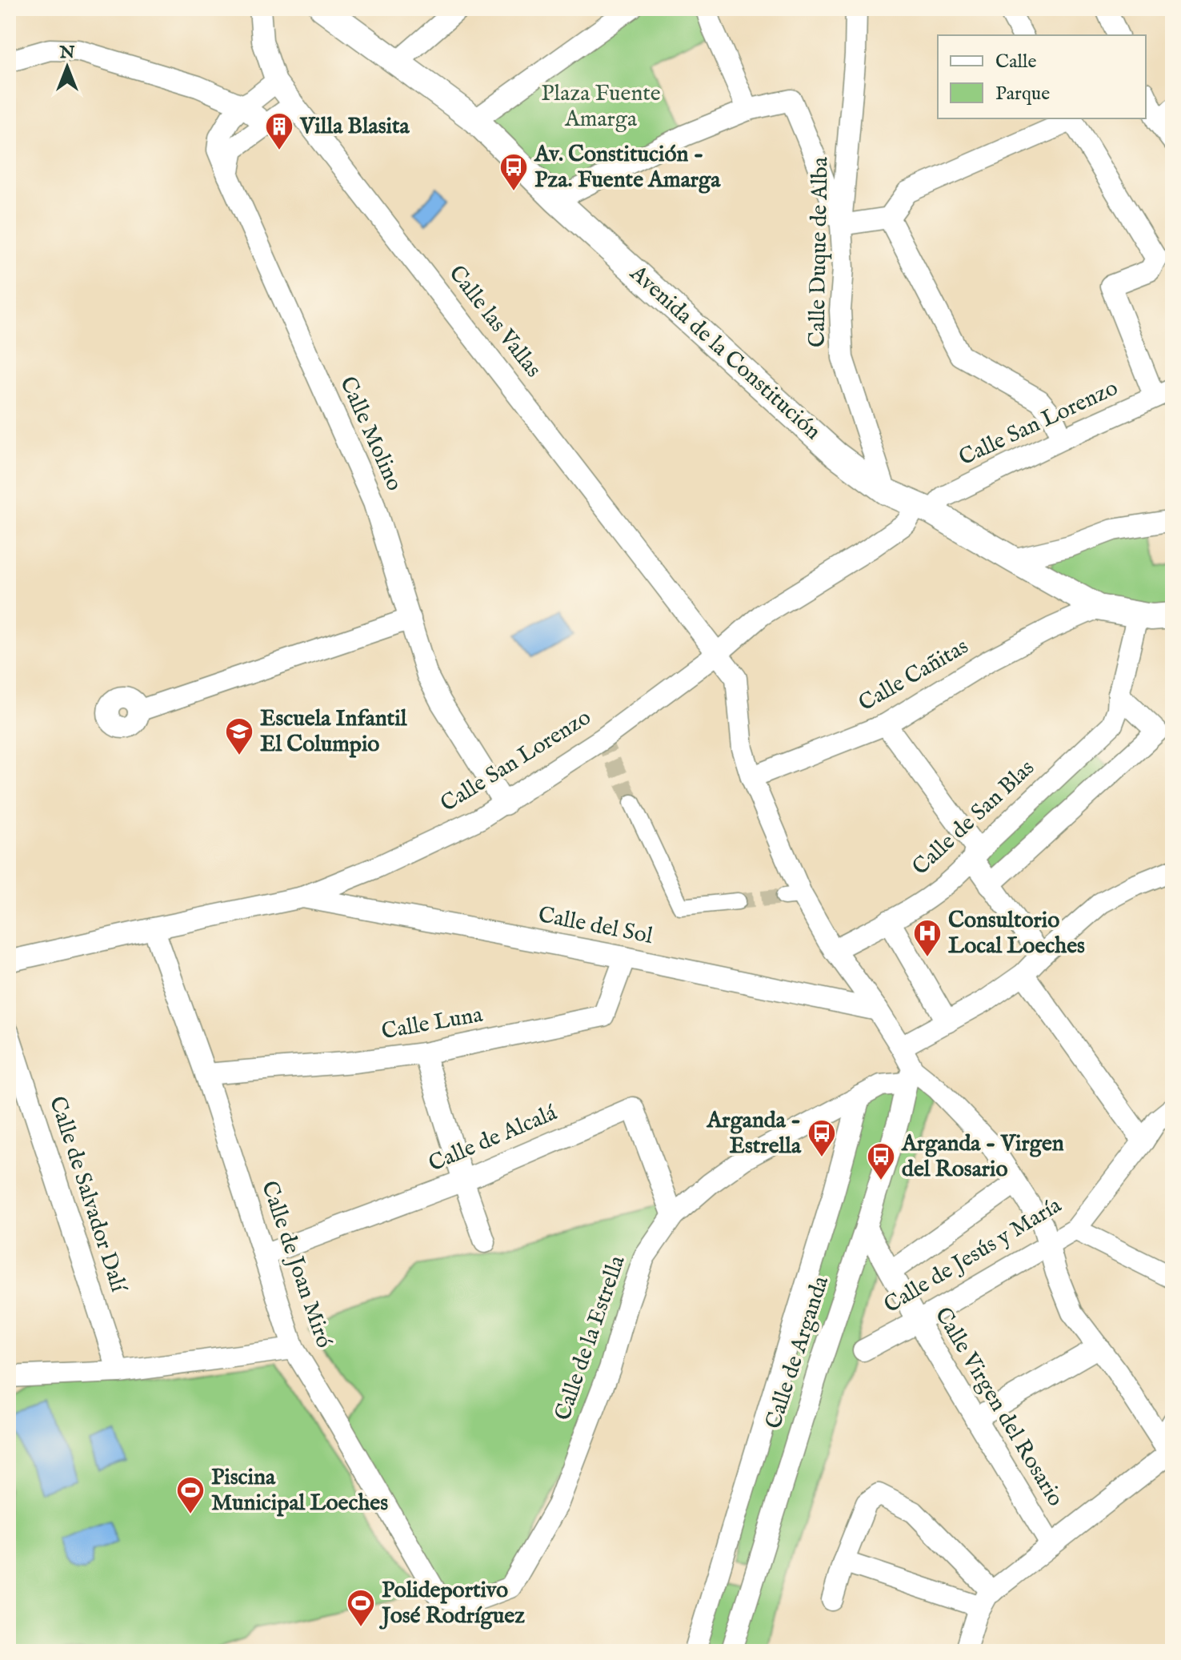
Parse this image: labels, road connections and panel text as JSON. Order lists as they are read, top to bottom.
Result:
{
  "streets": {
    "street": [
      "Calle Duque de Alba",
      "Calle las Vallas",
      "Avenida de la Constitución",
      "Calle San Lorenzo",
      "Calle Molino",
      "Calle Cañitas",
      "Calle de San Blas",
      "Calle del Sol",
      "Calle Luna",
      "Calle de Alcalá",
      "Calle de Salvador Dalí",
      "Calle de Jesús y María",
      "Calle de Joan Miró",
      "Calle de la Estrella",
      "Calle de Arganda",
      "Calle Virgen del Rosario"
    ]
  },
  "crossings": [
    ["Calle Duque de Alba", "Avenida de la Constitución"],
    ["Calle las Vallas", "Calle San Lorenzo"],
    ["Calle las Vallas", "Calle Molino"],
    ["Calle las Vallas", "Calle Cañitas"],
    ["Calle las Vallas", "Calle de San Blas"],
    ["Calle las Vallas", "Calle del Sol"],
    ["Calle las Vallas", "Calle de la Estrella"],
    ["Calle las Vallas", "Calle de Arganda"],
    ["Avenida de la Constitución", "Calle San Lorenzo"],
    ["Avenida de la Constitución", "Calle Cañitas"],
    ["Avenida de la Constitución", "Calle de San Blas"],
    ["Calle San Lorenzo", "Calle Molino"],
    ["Calle San Lorenzo", "Calle del Sol"],
    ["Calle San Lorenzo", "Calle de Joan Miró"],
    ["Calle del Sol", "Calle Luna"],
    ["Calle Luna", "Calle de Joan Miró"],
    ["Calle de Alcalá", "Calle de Joan Miró"],
    ["Calle de Alcalá", "Calle de la Estrella"],
    ["Calle de Jesús y María", "Calle Virgen del Rosario"],
    ["Calle de Joan Miró", "Calle de la Estrella"],
    ["Calle de la Estrella", "Calle de Arganda"],
    ["Calle de Arganda", "Calle Virgen del Rosario"]
  ],
  "parks": ["Plaza Fuente Amarga"],
  "places": {
    "building": ["Villa Blasita"],
    "bus stop": ["Av. Constitución - Pza. Fuente Amarga", "Arganda - Estrella", "Arganda - Virgen del Rosario"],
    "school or university": ["Escuela Infantil El Columpio"],
    "hospital": ["Consultorio Local Loeches"],
    "sports": ["Piscina Municipal Loeches", "Polideportivo José Rodríguez"]
  },
  "legend": ["Calle", "Parque"],
  "north": "top"
}
